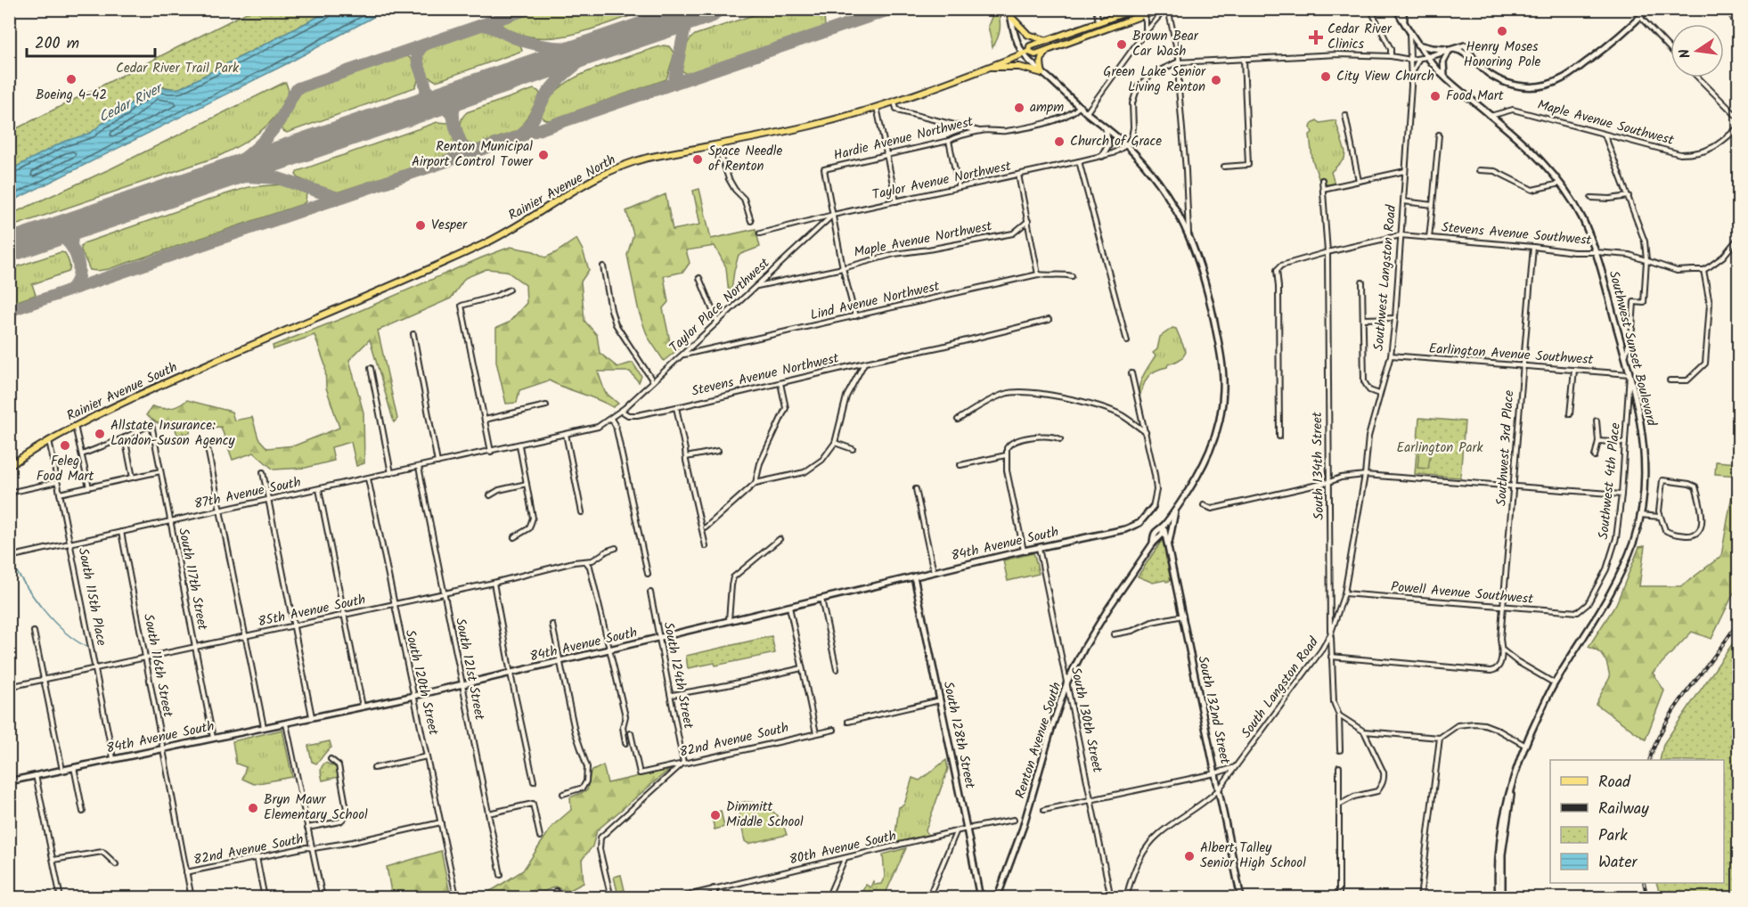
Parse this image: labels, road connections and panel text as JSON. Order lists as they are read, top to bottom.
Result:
{
  "streets": {
    "main road": ["Rainier Avenue North", "Rainier Avenue South"],
    "street": [
      "Maple Avenue Southwest",
      "Hardie Avenue Northwest",
      "Taylor Avenue Northwest",
      "Stevens Avenue Southwest",
      "Maple Avenue Northwest",
      "Southwest Langston Road",
      "Lind Avenue Northwest",
      "Taylor Place Northwest",
      "Southwest Sunset Boulevard",
      "Earlington Avenue Southwest",
      "Stevens Avenue Northwest",
      "Southwest 3rd Place",
      "South 134th Street",
      "Southwest 4th Place",
      "87th Avenue South",
      "84th Avenue South",
      "South 117th Street",
      "Powell Avenue Southwest",
      "South 115th Place",
      "85th Avenue South",
      "South 116th Street",
      "South 121st Street",
      "South 124th Street",
      "South 120th Street",
      "South Langston Road",
      "South 132nd Street",
      "South 130th Street",
      "South 128th Street",
      "82nd Avenue South",
      "Renton Avenue South",
      "80th Avenue South"
    ]
  },
  "crossings": [
    ["Maple Avenue Southwest", "Southwest Sunset Boulevard"],
    ["Hardie Avenue Northwest", "Taylor Avenue Northwest"],
    ["Hardie Avenue Northwest", "Taylor Place Northwest"],
    ["Hardie Avenue Northwest", "Renton Avenue South"],
    ["Taylor Avenue Northwest", "Taylor Place Northwest"],
    ["Taylor Avenue Northwest", "Renton Avenue South"],
    ["Rainier Avenue North", "Rainier Avenue South"],
    ["Rainier Avenue North", "Renton Avenue South"],
    ["Stevens Avenue Southwest", "Southwest Langston Road"],
    ["Stevens Avenue Southwest", "Southwest Sunset Boulevard"],
    ["Stevens Avenue Southwest", "Southwest 3rd Place"],
    ["Stevens Avenue Southwest", "South 134th Street"],
    ["Maple Avenue Northwest", "Taylor Place Northwest"],
    ["Southwest Langston Road", "Southwest Sunset Boulevard"],
    ["Southwest Langston Road", "Earlington Avenue Southwest"],
    ["Southwest Langston Road", "South 134th Street"],
    ["Southwest Langston Road", "Powell Avenue Southwest"],
    ["Southwest Langston Road", "South Langston Road"],
    ["Lind Avenue Northwest", "Taylor Place Northwest"],
    ["Taylor Place Northwest", "Stevens Avenue Northwest"],
    ["Southwest Sunset Boulevard", "Earlington Avenue Southwest"],
    ["Southwest Sunset Boulevard", "Southwest 4th Place"],
    ["Earlington Avenue Southwest", "Southwest 3rd Place"],
    ["Earlington Avenue Southwest", "Southwest 4th Place"],
    ["Rainier Avenue South", "South 115th Place"],
    ["Southwest 3rd Place", "Powell Avenue Southwest"],
    ["South 134th Street", "South Langston Road"],
    ["Southwest 4th Place", "Powell Avenue Southwest"],
    ["87th Avenue South", "South 117th Street"],
    ["87th Avenue South", "South 115th Place"],
    ["87th Avenue South", "South 116th Street"],
    ["87th Avenue South", "South 121st Street"],
    ["87th Avenue South", "South 120th Street"],
    ["84th Avenue South", "South 117th Street"],
    ["84th Avenue South", "South 115th Place"],
    ["84th Avenue South", "South 116th Street"],
    ["84th Avenue South", "South 121st Street"],
    ["84th Avenue South", "South 124th Street"],
    ["84th Avenue South", "South 120th Street"],
    ["84th Avenue South", "South 130th Street"],
    ["84th Avenue South", "South 128th Street"],
    ["South 117th Street", "85th Avenue South"],
    ["South 115th Place", "85th Avenue South"],
    ["85th Avenue South", "South 116th Street"],
    ["85th Avenue South", "South 121st Street"],
    ["85th Avenue South", "South 120th Street"],
    ["South 116th Street", "82nd Avenue South"],
    ["South 124th Street", "82nd Avenue South"],
    ["South 120th Street", "82nd Avenue South"],
    ["South Langston Road", "South 132nd Street"],
    ["South 132nd Street", "Renton Avenue South"],
    ["South 130th Street", "Renton Avenue South"],
    ["South 128th Street", "80th Avenue South"]
  ],
  "water": ["Cedar River"],
  "parks": ["Cedar River Trail Park", "Earlington Park"],
  "places": {
    "other": [
      "Henry Moses Honoring Pole",
      "Brown Bear Car Wash",
      "City View Church",
      "Boeing 4-42",
      "Green Lake Senior Living Renton",
      "Food Mart",
      "ampm",
      "Church of Grace",
      "Renton Municipal Airport Control Tower",
      "Space Needle of Renton",
      "Vesper",
      "Allstate Insurance: Landon-Suson Agency",
      "Feleg Food Mart",
      "Bryn Mawr Elementary School",
      "Dimmitt Middle School",
      "Albert Talley Senior High School"
    ],
    "health": ["Cedar River Clinics"]
  },
  "legend": [
    "Road",
    "Railway",
    "Park",
    "Water"
  ],
  "scale_bar": "200 m",
  "north": "left"
}
